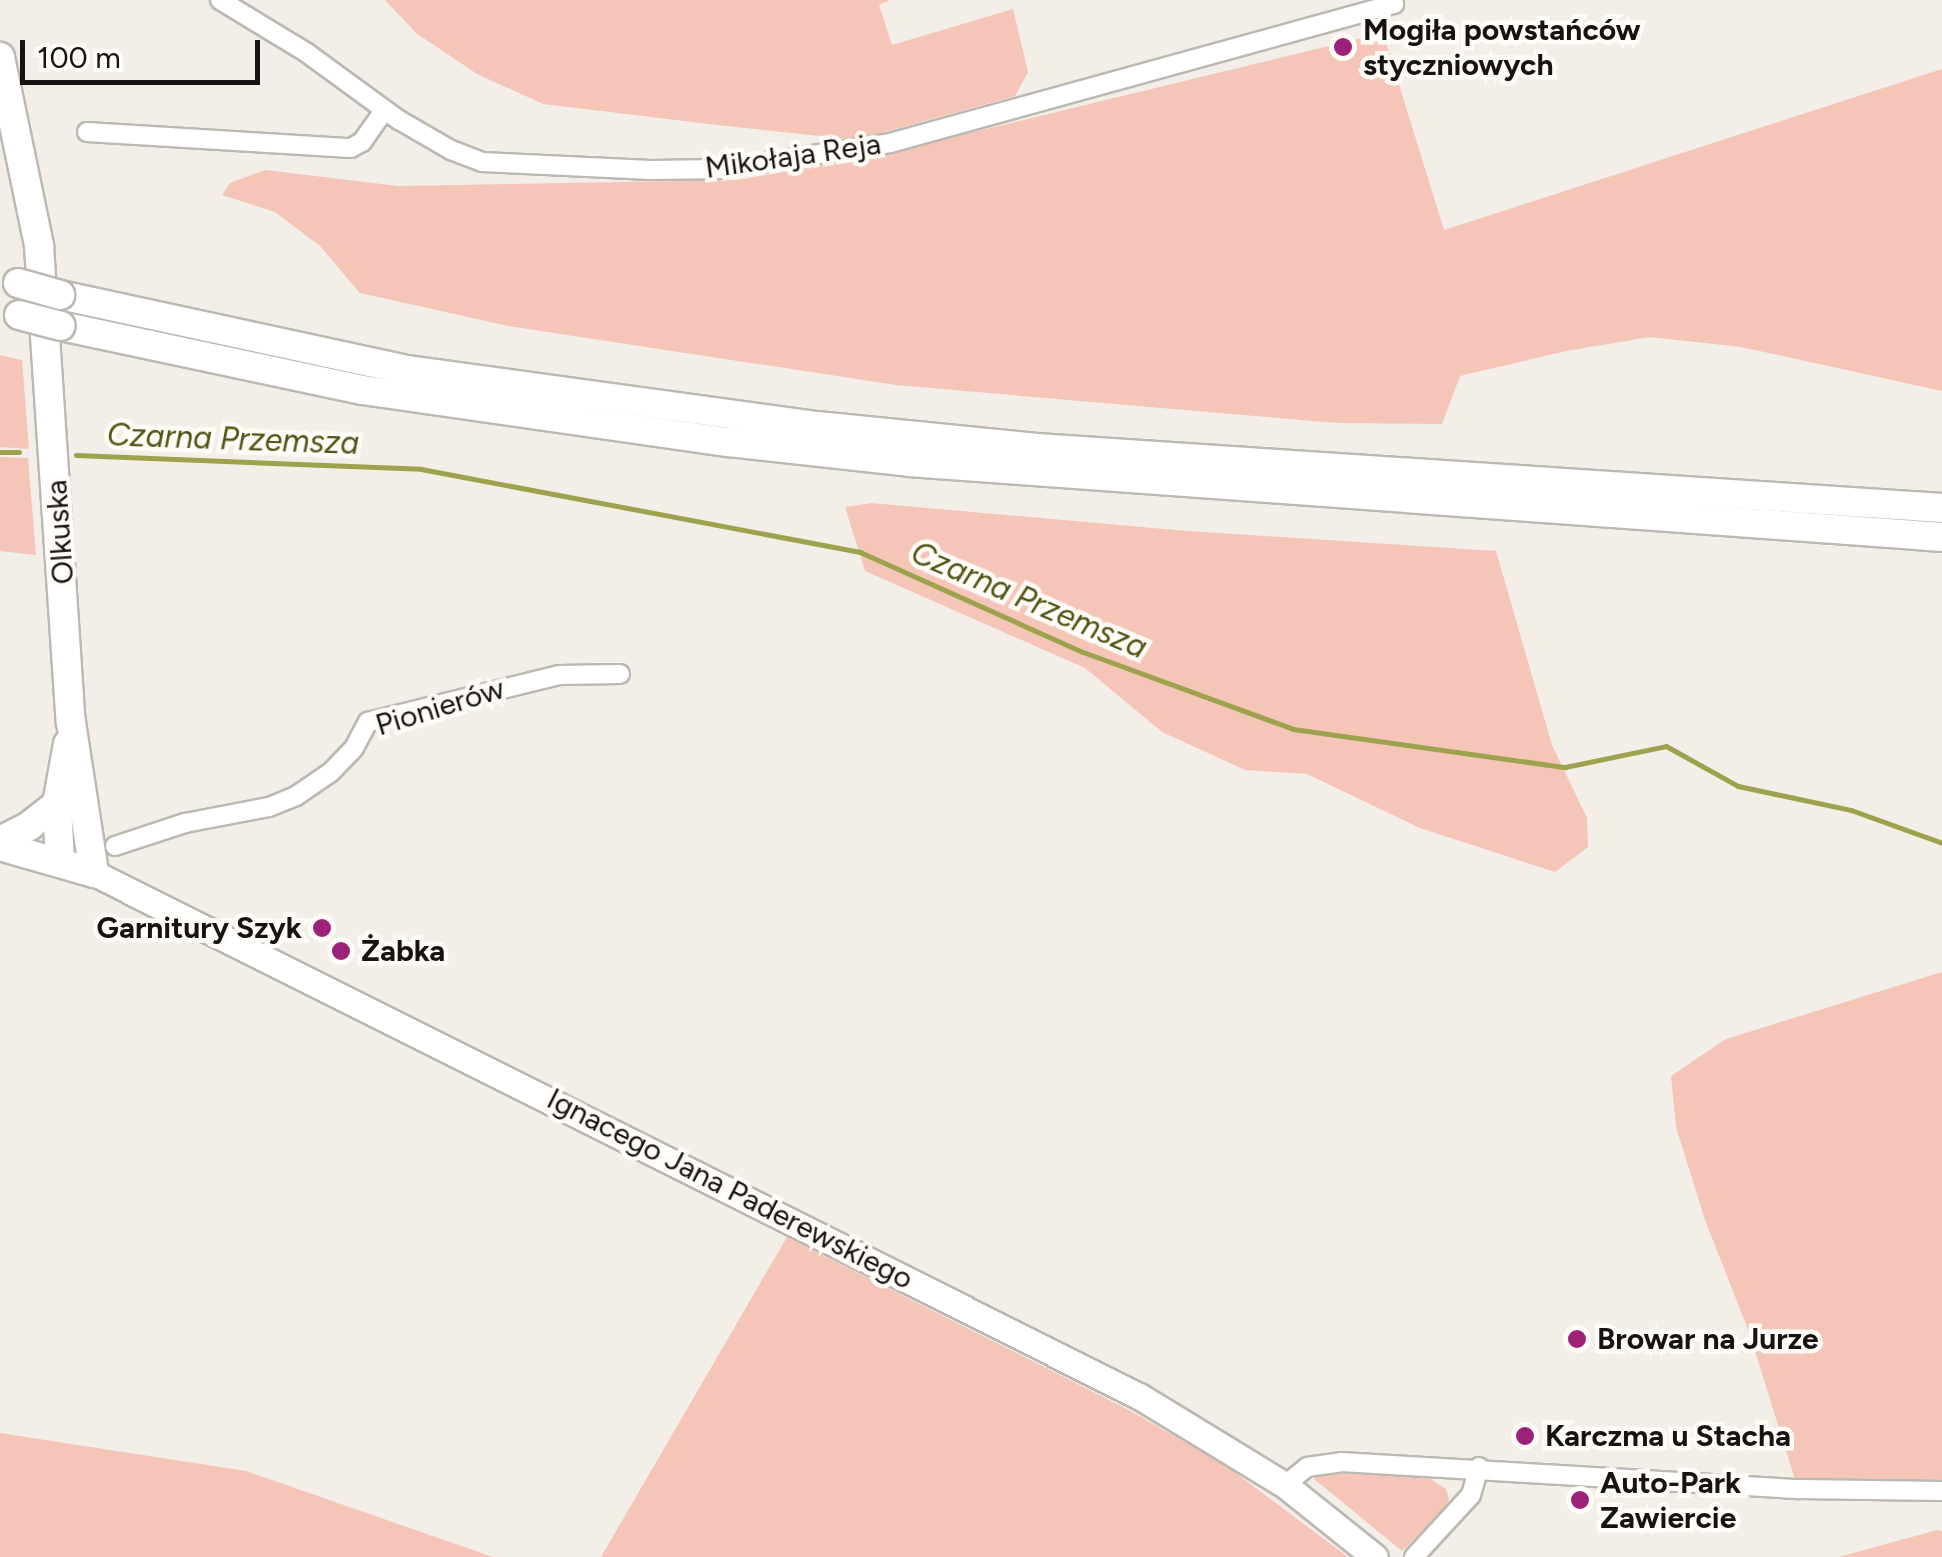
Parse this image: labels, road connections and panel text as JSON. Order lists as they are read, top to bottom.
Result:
{
  "streets": {
    "main road": ["Olkuska", "Ignacego Jana Paderewskiego"],
    "street": ["Mikołaja Reja", "Pionierów"]
  },
  "crossings": [
    ["Olkuska", "Ignacego Jana Paderewskiego"]
  ],
  "water": ["Czarna Przemsza"],
  "places": [
    "Mogiła powstańców styczniowych",
    "Garnitury Szyk",
    "Żabka",
    "Browar na Jurze",
    "Karczma u Stacha",
    "Auto-Park Zawiercie"
  ],
  "scale_bar": "100 m"
}
